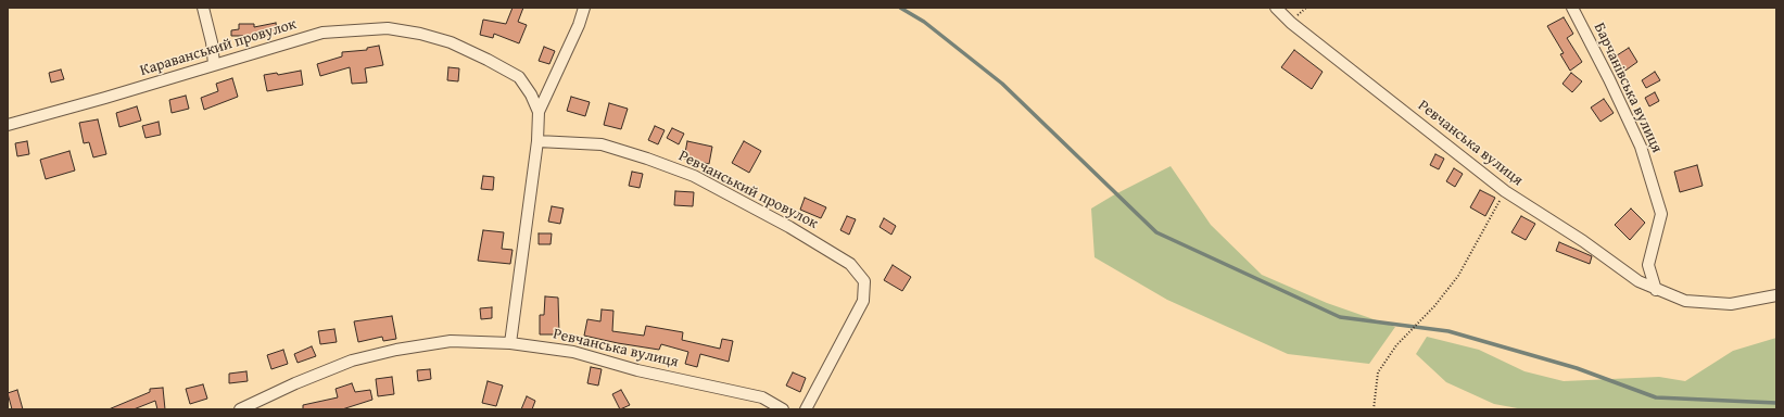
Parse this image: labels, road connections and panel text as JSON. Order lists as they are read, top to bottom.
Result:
{
  "streets": {
    "street": [
      "Караванський провулок",
      "Барчанівська вулиця",
      "Ревчанська вулиця",
      "Ревчанський провулок"
    ]
  },
  "crossings": [
    ["Караванський провулок", "Ревчанський провулок"],
    ["Барчанівська вулиця", "Ревчанська вулиця"]
  ]
}
